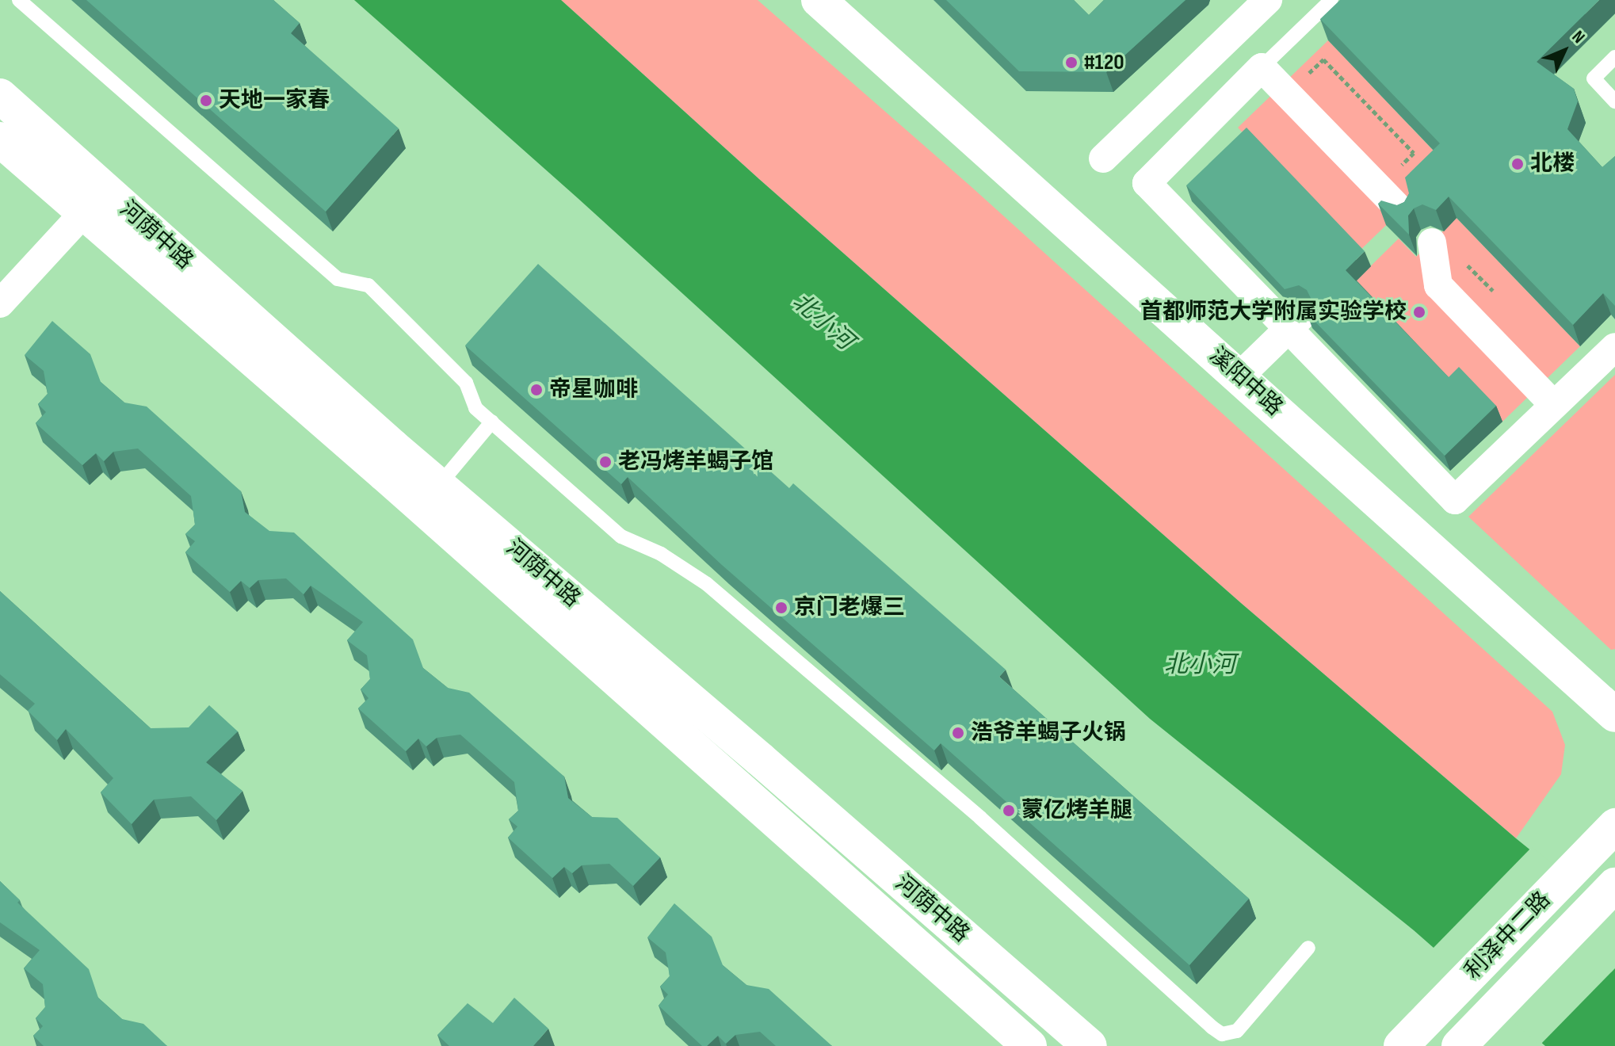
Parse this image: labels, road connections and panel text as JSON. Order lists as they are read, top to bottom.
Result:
{
  "streets": {
    "street": ["河荫中路", "溪阳中路", "利泽中二路"]
  },
  "water": ["北小河"],
  "places": [
    "#120",
    "天地一家春",
    "北楼",
    "首都师范大学附属实验学校",
    "帝星咖啡",
    "老冯烤羊蝎子馆",
    "京门老爆三",
    "浩爷羊蝎子火锅",
    "蒙亿烤羊腿"
  ],
  "north": "top right"
}
